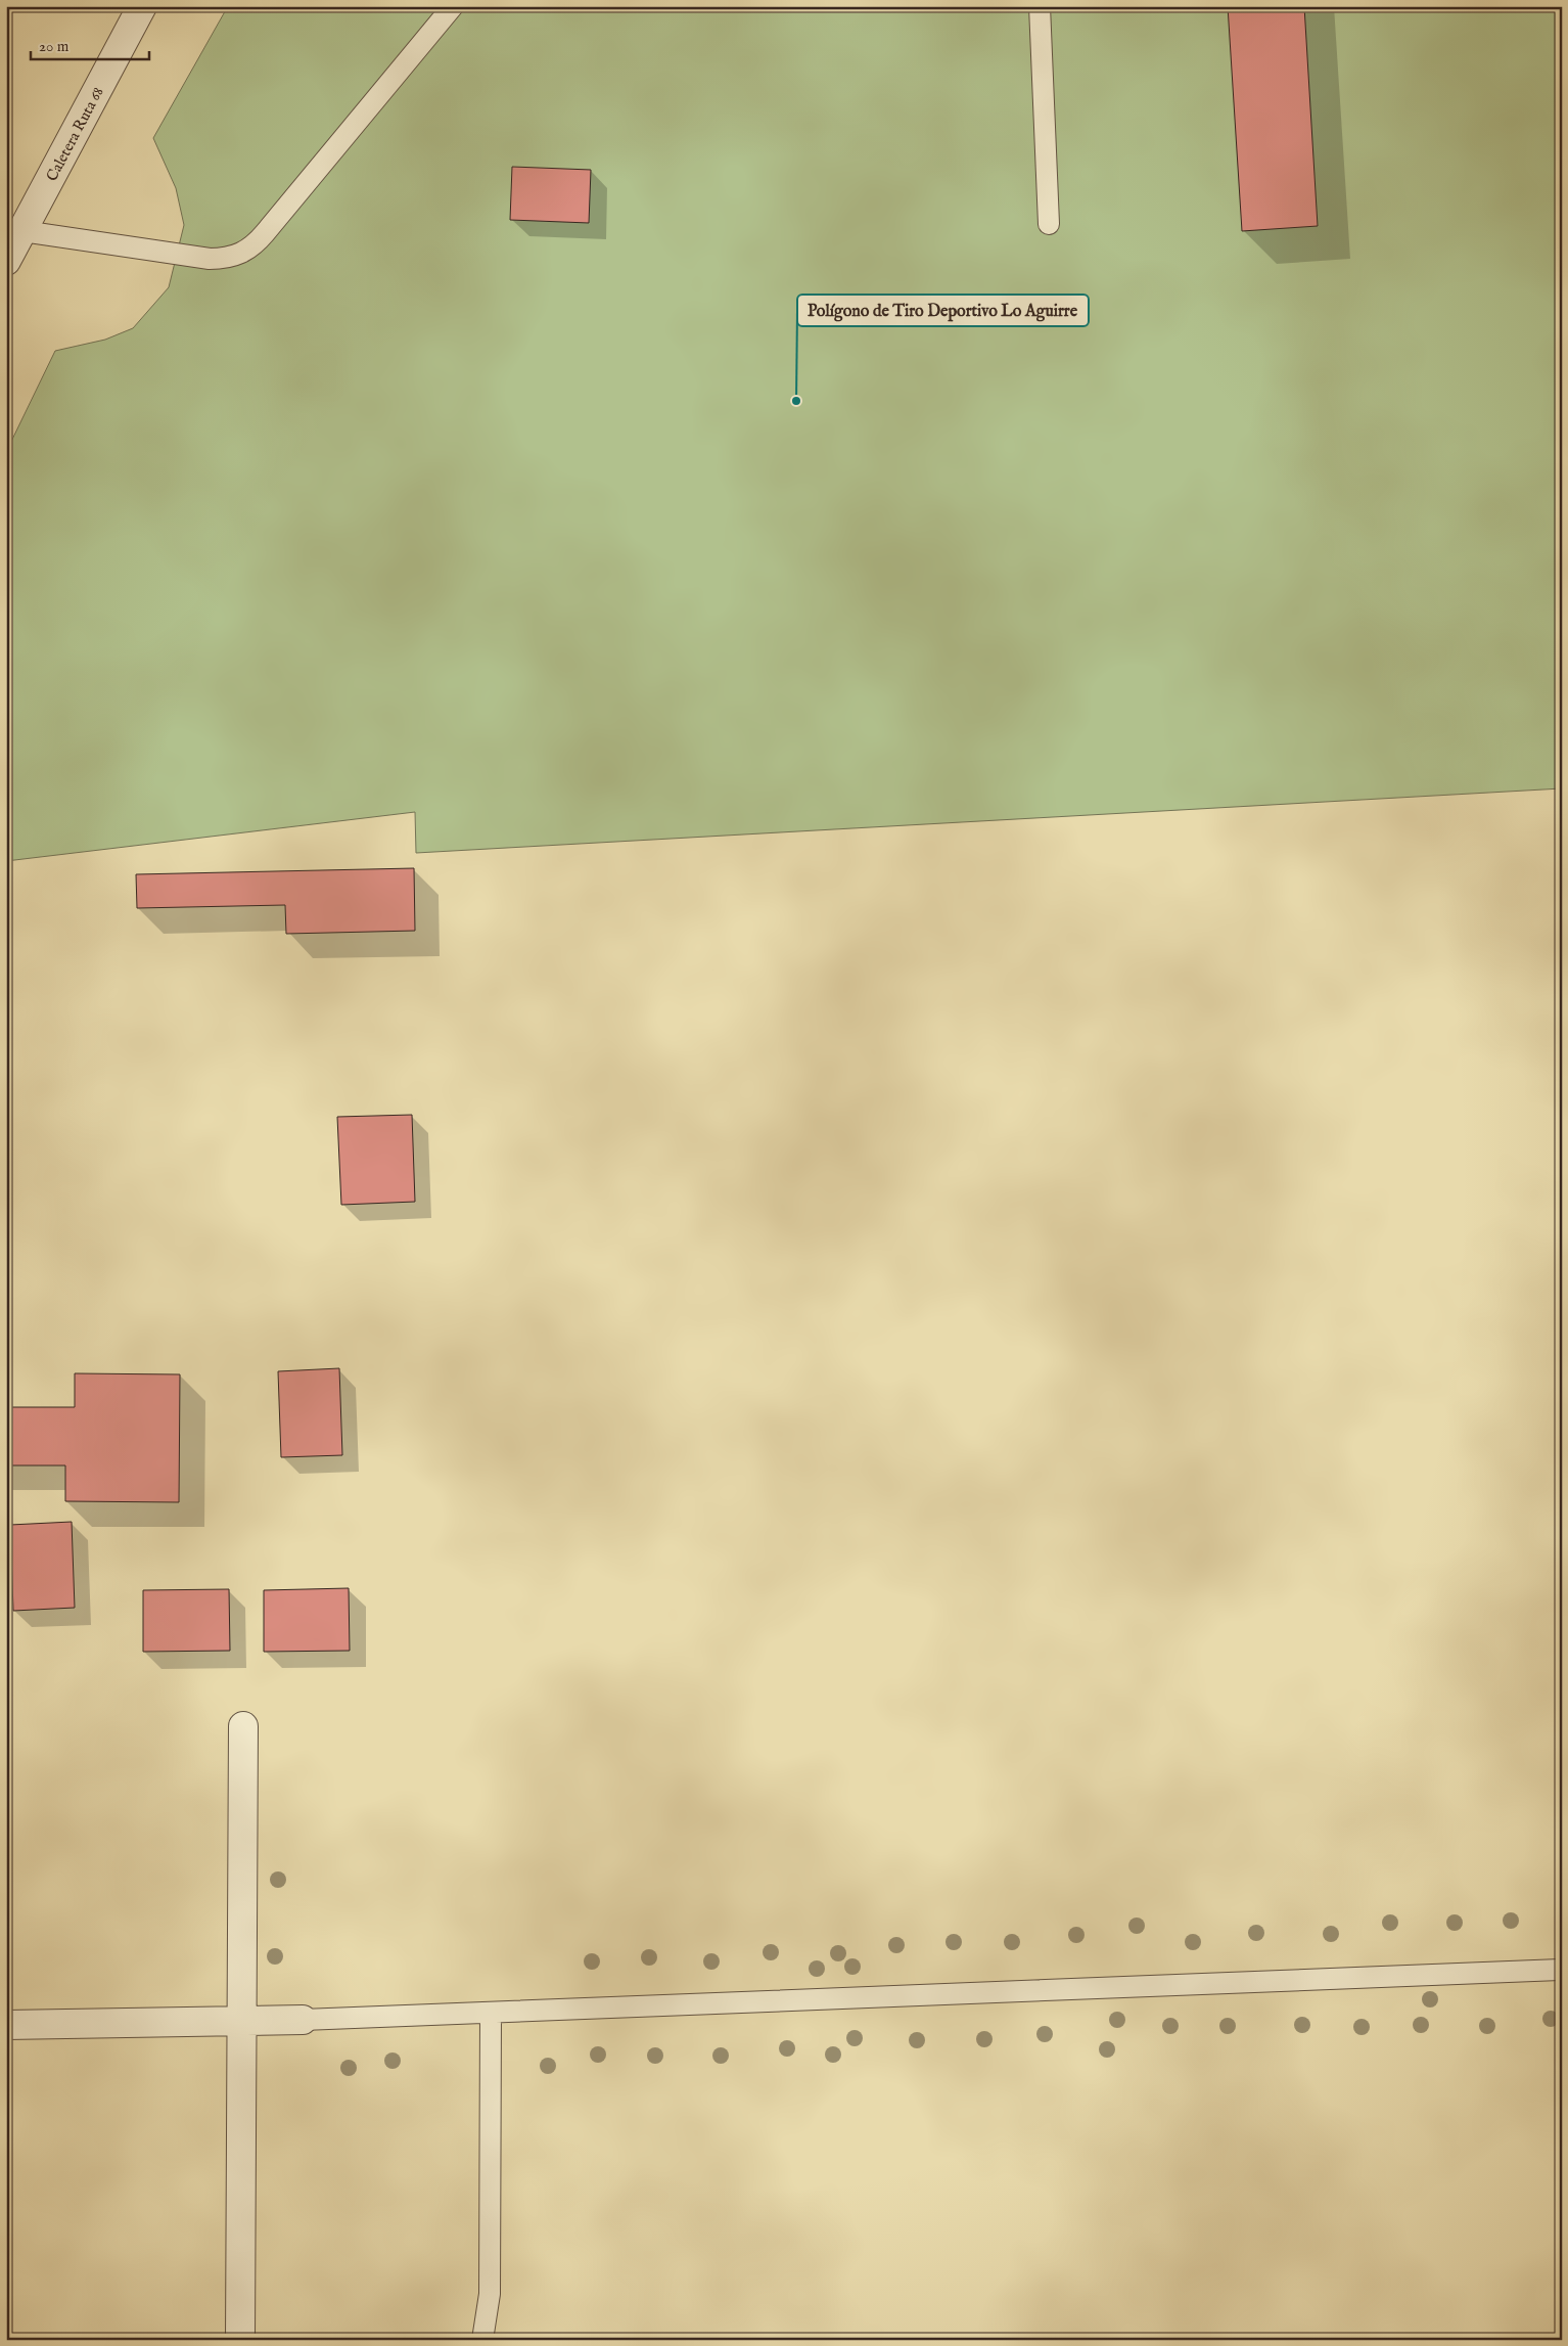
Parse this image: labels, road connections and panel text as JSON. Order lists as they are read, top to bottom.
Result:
{
  "streets": {
    "street": ["Caletera Ruta 68"]
  },
  "places": ["Polígono de Tiro Deportivo Lo Aguirre"],
  "scale_bar": "20 m"
}
